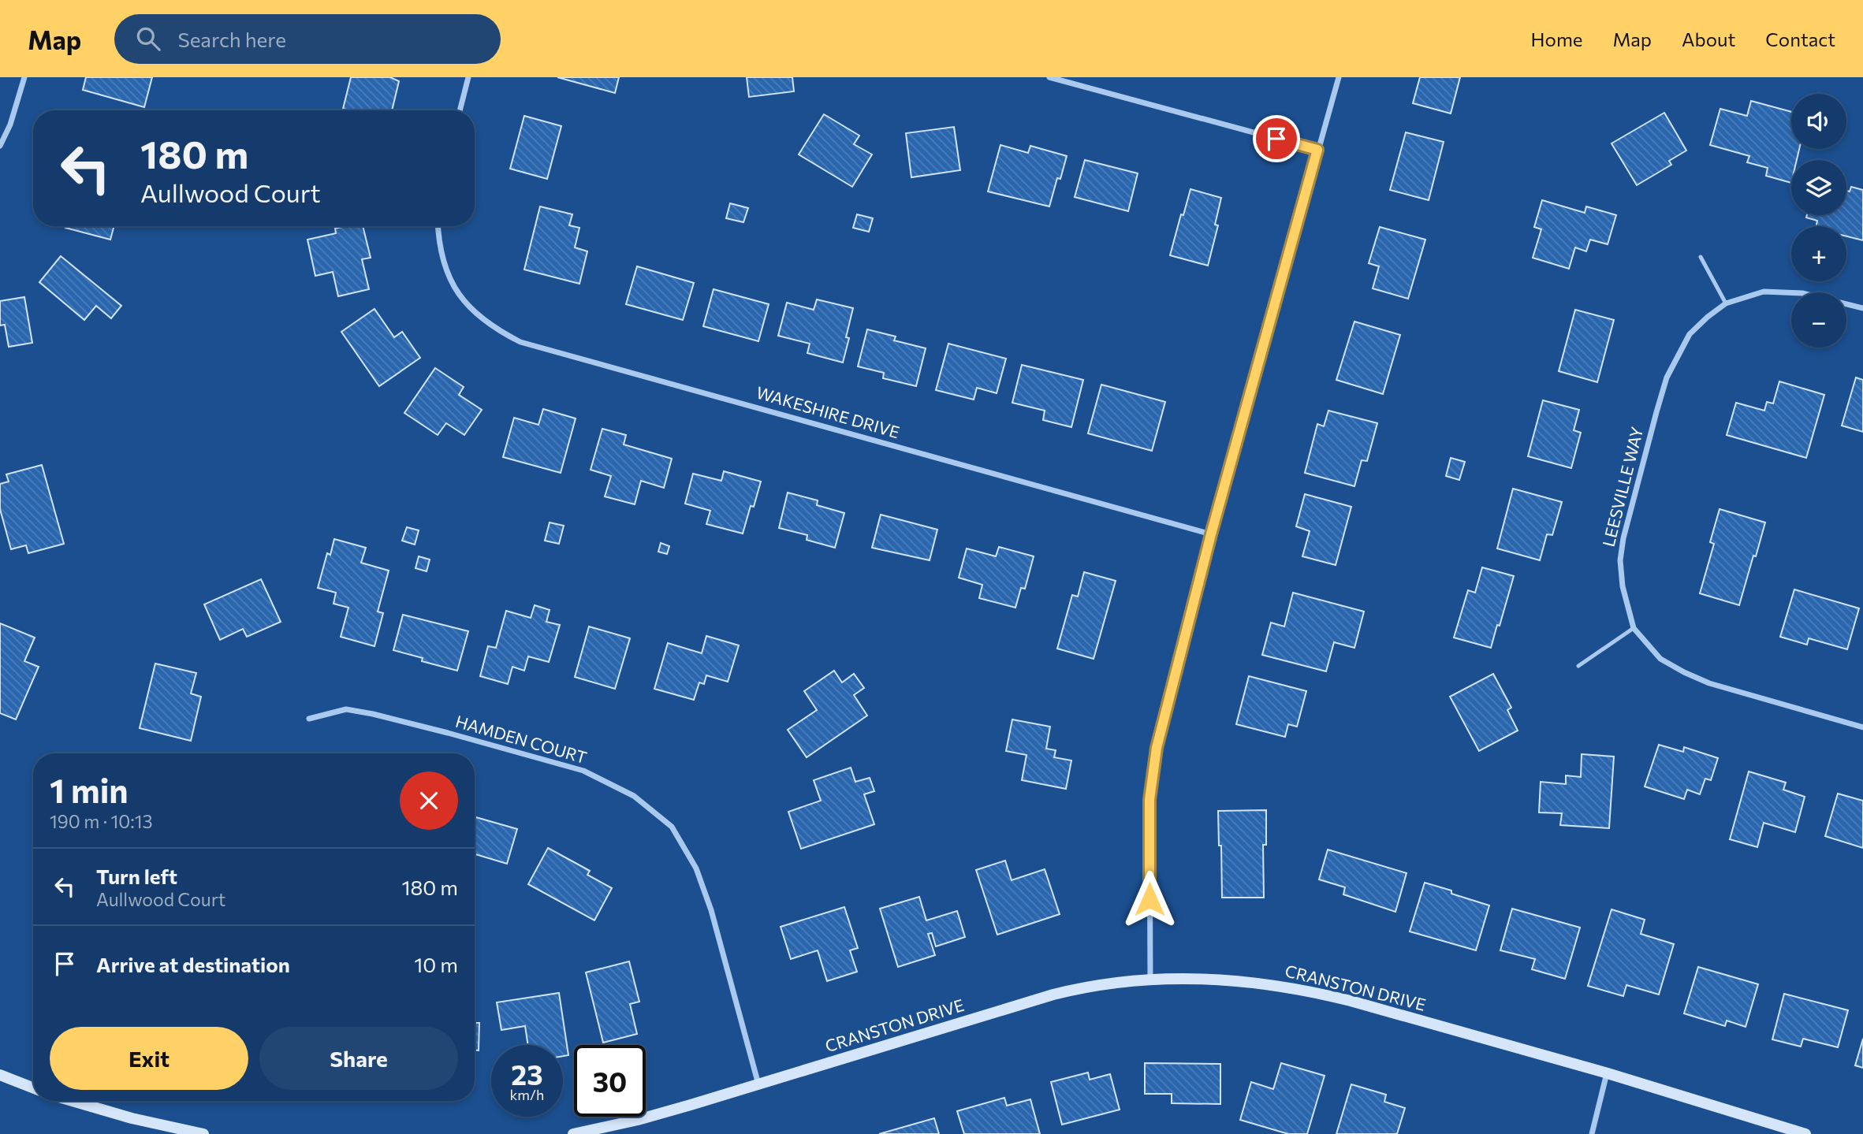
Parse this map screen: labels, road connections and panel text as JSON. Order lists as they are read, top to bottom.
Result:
{
  "streets": {
    "street": [
      "WAKESHIRE DRIVE",
      "LEESVILLE WAY",
      "HAMDEN COURT",
      "CRANSTON DRIVE"
    ]
  },
  "crossings": [
    ["HAMDEN COURT", "CRANSTON DRIVE"]
  ],
  "page": {
    "header": "Map",
    "search": "Search here",
    "nav": [
      "Home",
      "Map",
      "About",
      "Contact"
    ],
    "map_buttons": ["+", "−"],
    "turn": ["180 m", "Aullwood Court"],
    "heading": ["1 min", "190 m · 10:13"],
    "list": [
      {
        "name": "Turn left",
        "note": "Aullwood Court",
        "value": "180 m"
      },
      {
        "name": "Arrive at destination",
        "value": "10 m"
      }
    ],
    "buttons": ["Exit", "Share"],
    "speed": "23 km/h",
    "limit": "30"
  }
}
